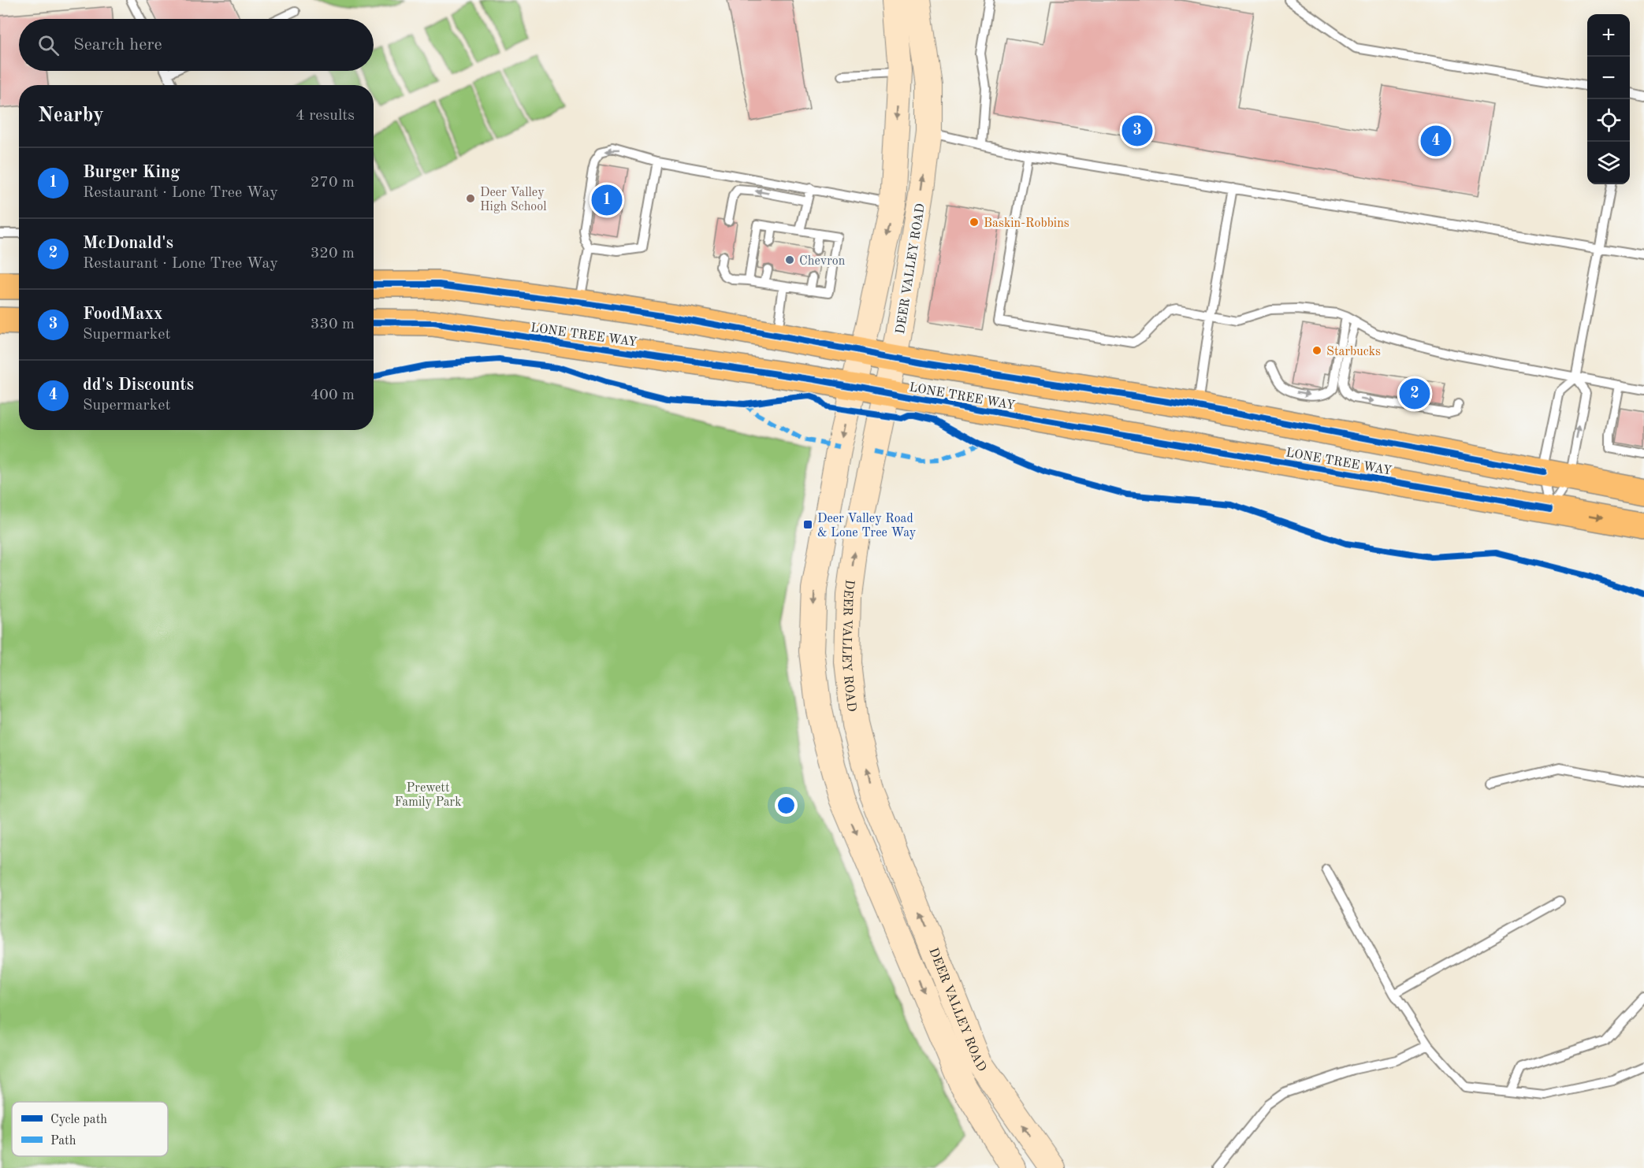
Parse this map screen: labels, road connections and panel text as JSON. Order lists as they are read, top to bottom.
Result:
{
  "streets": {
    "main road": ["DEER VALLEY ROAD", "LONE TREE WAY"]
  },
  "crossings": [
    ["DEER VALLEY ROAD", "LONE TREE WAY"]
  ],
  "parks": ["Prewett Family Park"],
  "places": {
    "other": [
      "Deer Valley High School",
      "Baskin-Robbins",
      "Chevron",
      "Starbucks"
    ],
    "transit": ["Deer Valley Road & Lone Tree Way"]
  },
  "legend": ["Cycle path", "Path"],
  "page": {
    "map_buttons": ["+", "−"],
    "search": "Search here",
    "heading": ["Nearby", "4 results"],
    "pins": [
      "3",
      "4",
      "1",
      "2"
    ],
    "list": [
      {
        "mark": "1",
        "name": "Burger King",
        "note": "Restaurant · Lone Tree Way",
        "value": "270 m"
      },
      {
        "mark": "2",
        "name": "McDonald's",
        "note": "Restaurant · Lone Tree Way",
        "value": "320 m"
      },
      {
        "mark": "3",
        "name": "FoodMaxx",
        "note": "Supermarket",
        "value": "330 m"
      },
      {
        "mark": "4",
        "name": "dd's Discounts",
        "note": "Supermarket",
        "value": "400 m"
      }
    ]
  }
}
